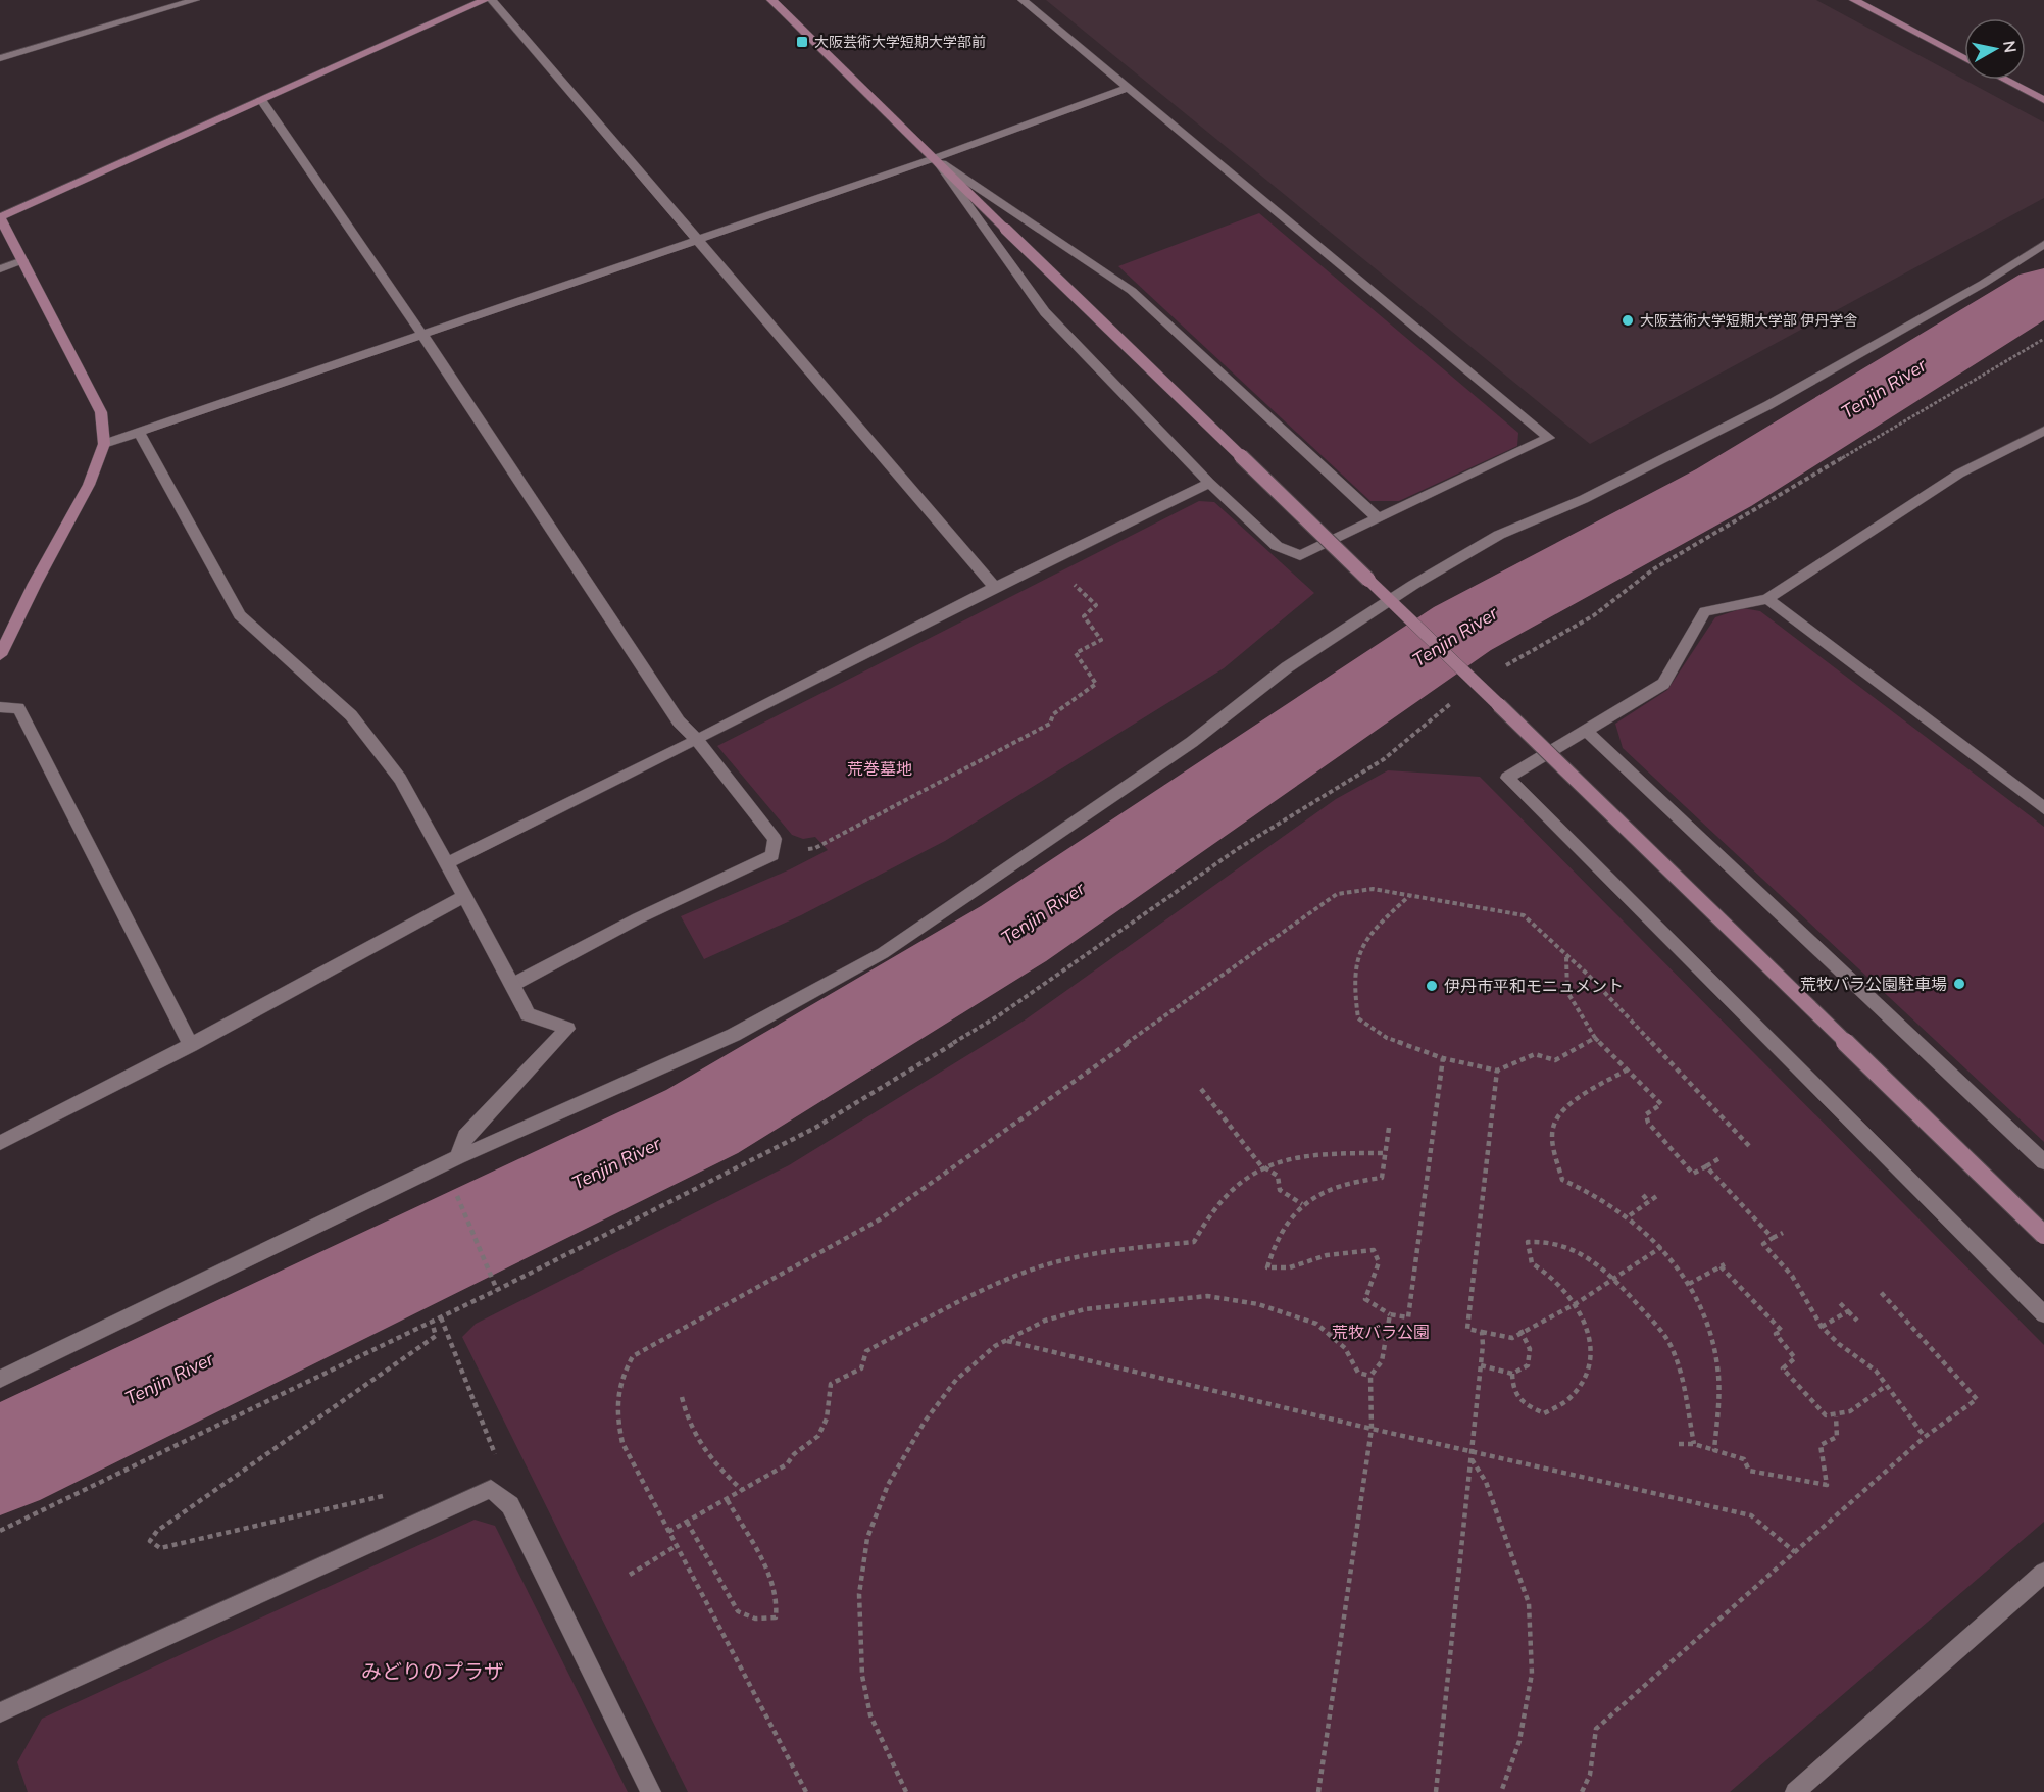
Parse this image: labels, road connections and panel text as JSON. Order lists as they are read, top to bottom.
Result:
{
  "water": ["Tenjin River"],
  "parks": ["荒巻墓地", "荒牧バラ公園", "みどりのプラザ"],
  "places": {
    "transit": ["大阪芸術大学短期大学部前"],
    "other": ["大阪芸術大学短期大学部 伊丹学舎", "荒牧バラ公園駐車場", "伊丹市平和モニュメント"]
  },
  "north": "right"
}
